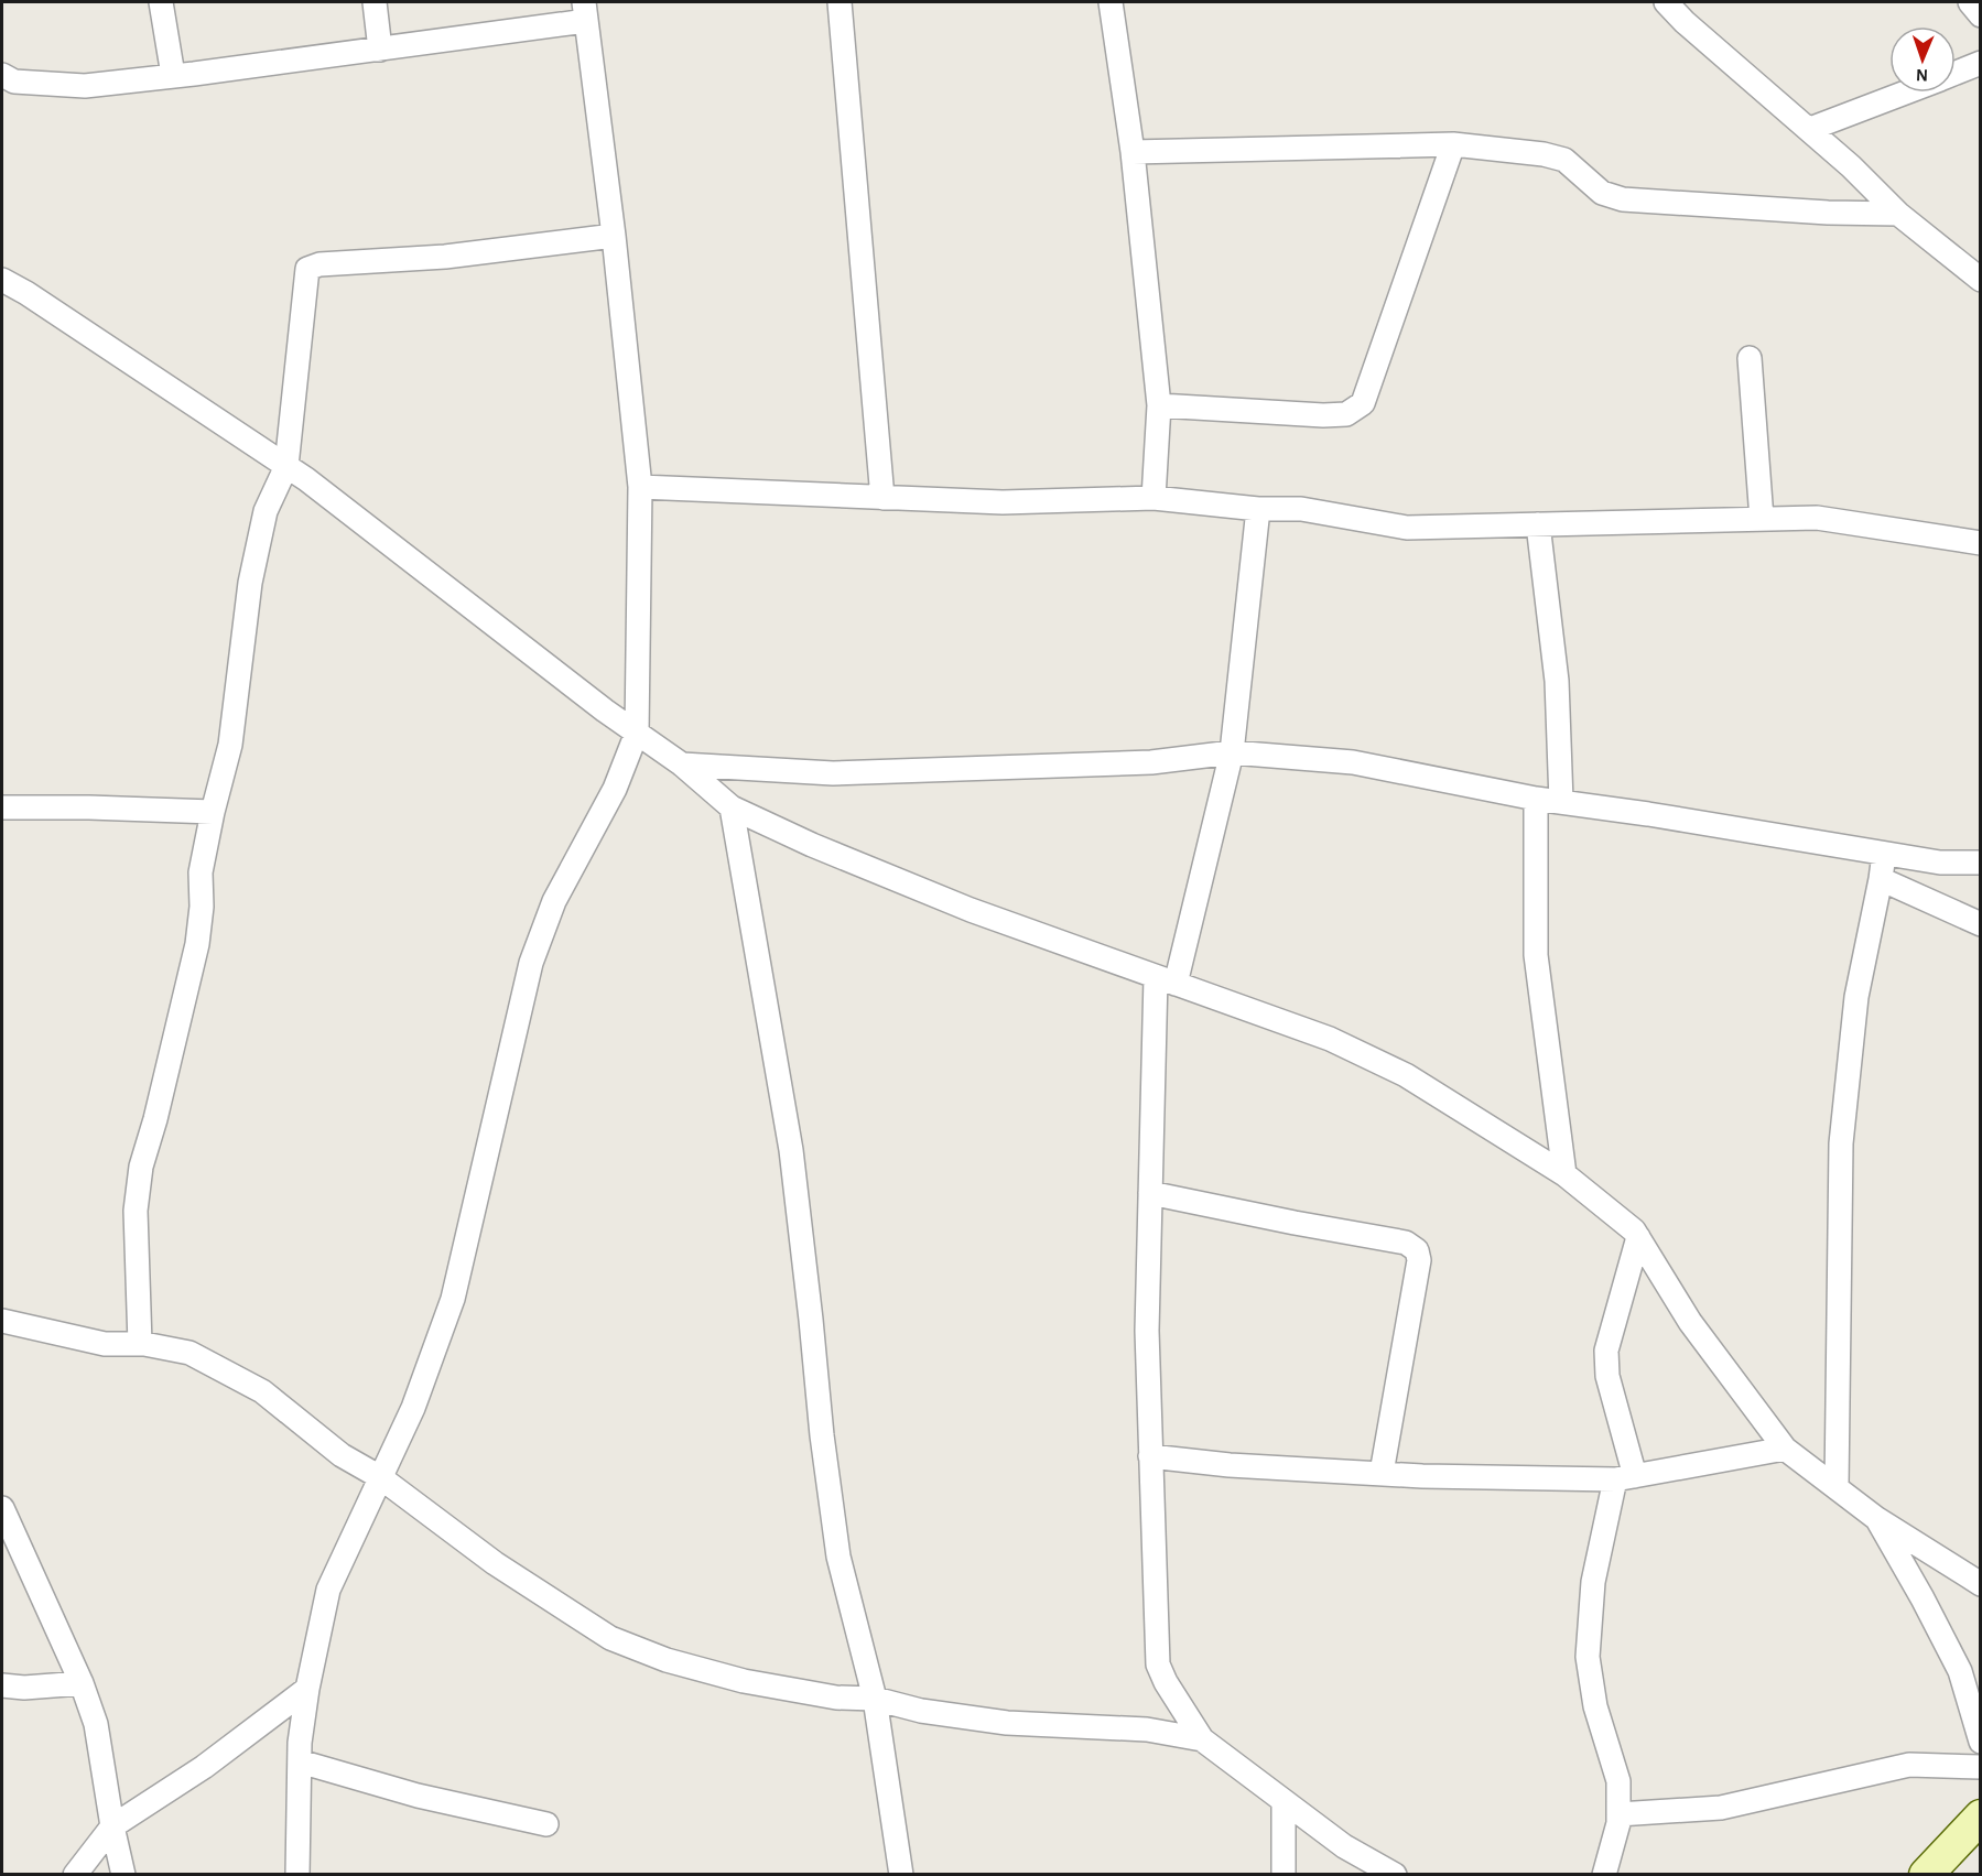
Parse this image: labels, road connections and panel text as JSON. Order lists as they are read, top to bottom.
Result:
{
  "north": "bottom"
}
